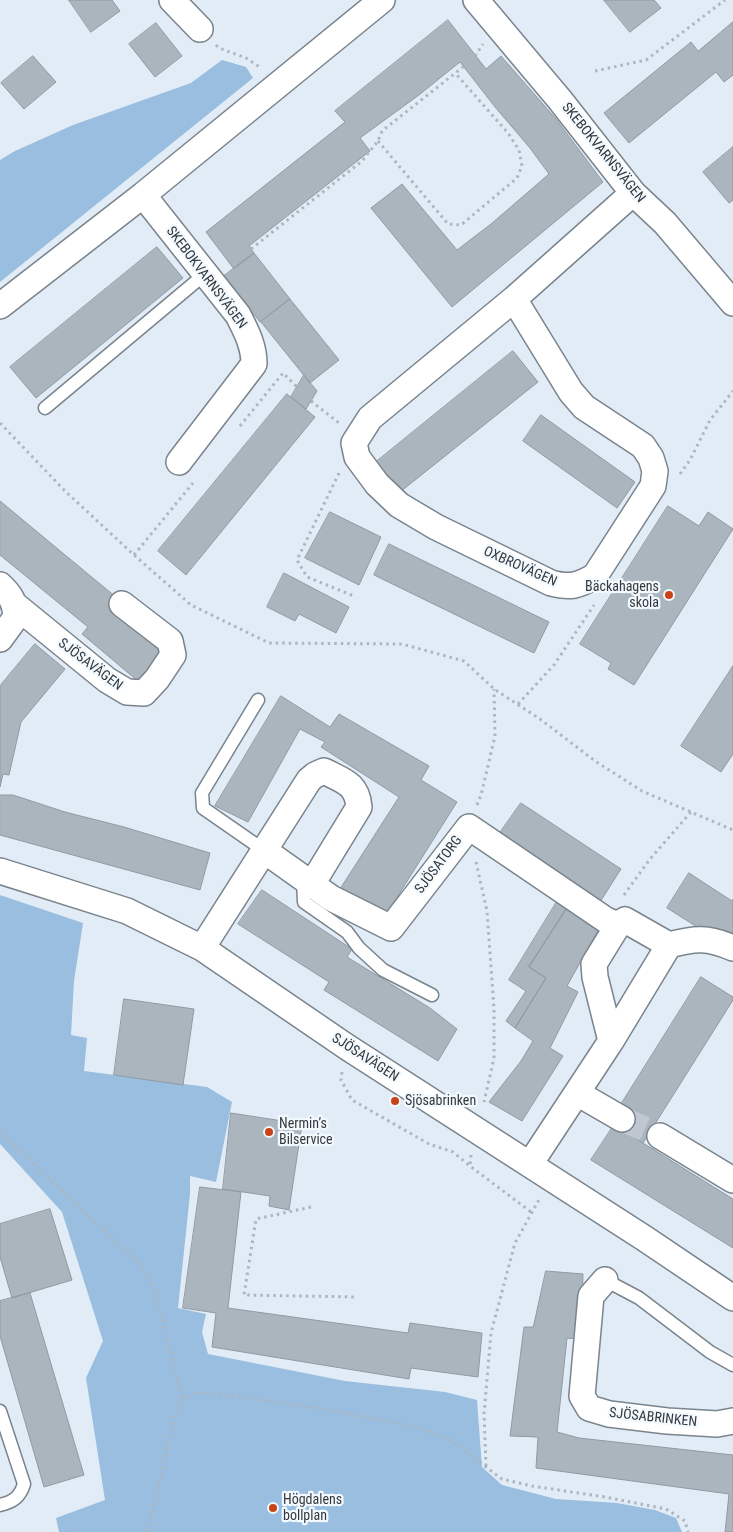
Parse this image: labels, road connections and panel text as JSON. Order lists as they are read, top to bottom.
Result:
{
  "streets": {
    "street": [
      "SKEBOKVARNSVÄGEN",
      "OXBROVÄGEN",
      "SJÖSAVÄGEN",
      "SJÖSATORG",
      "SJÖSABRINKEN"
    ]
  },
  "places": [
    "Bäckahagens skola",
    "Sjösabrinken",
    "Nermin’s Bilservice",
    "Högdalens bollplan"
  ]
}
